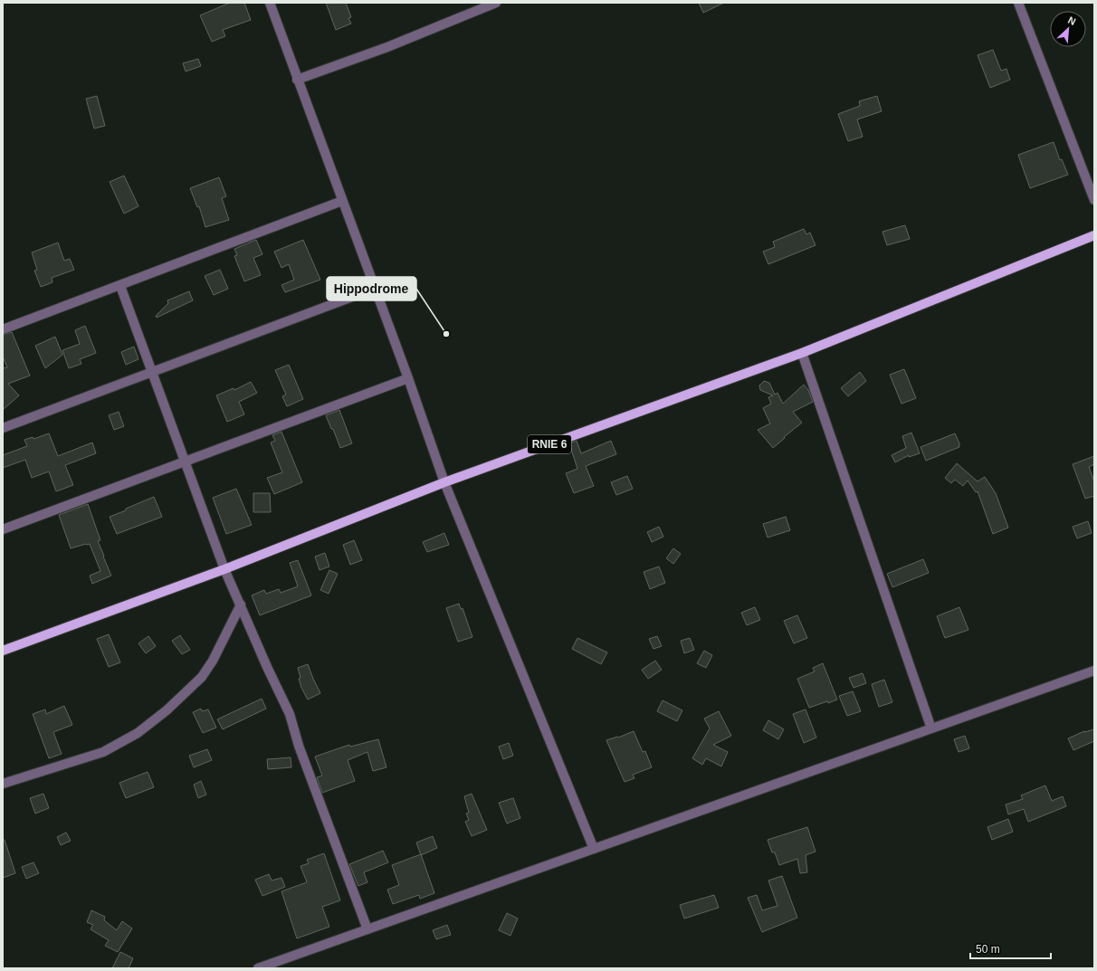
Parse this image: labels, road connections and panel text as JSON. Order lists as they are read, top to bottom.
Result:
{
  "streets": {
    "main road": ["RNIE 6"]
  },
  "places": ["Hippodrome"],
  "scale_bar": "50 m",
  "north": "top right"
}
